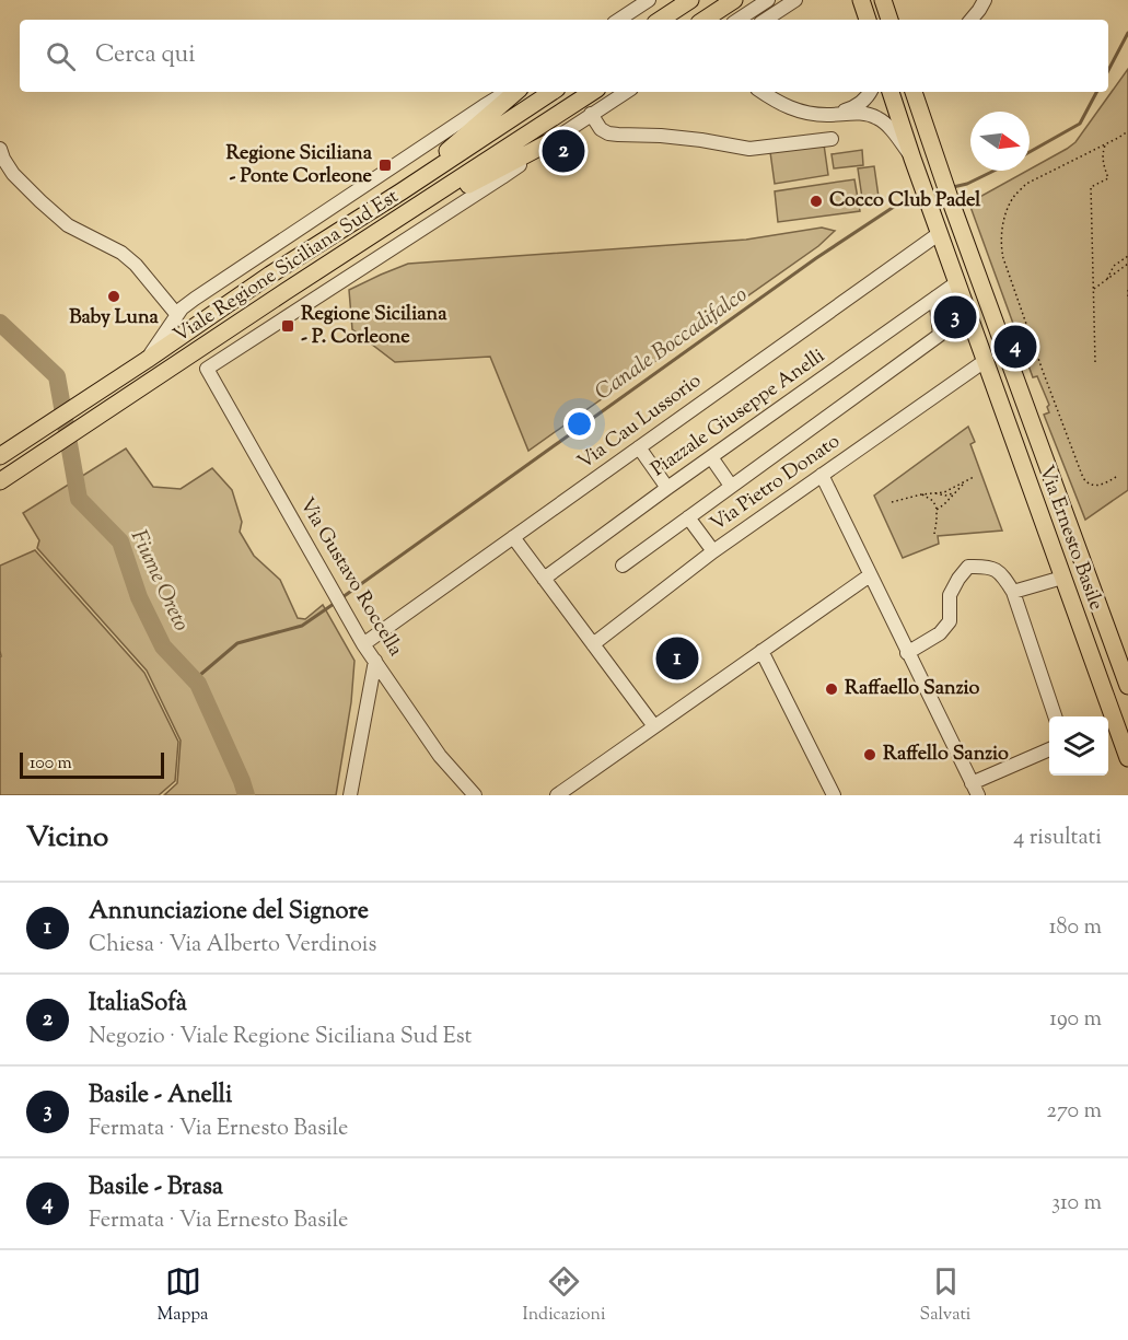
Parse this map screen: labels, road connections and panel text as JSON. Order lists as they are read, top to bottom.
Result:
{
  "streets": {
    "main road": ["Viale Regione Siciliana Sud Est", "Via Ernesto Basile"],
    "street": [
      "Piazzale Giuseppe Anelli",
      "Via Cau Lussorio",
      "Via Pietro Donato",
      "Via Gustavo Roccella"
    ]
  },
  "crossings": [
    ["Piazzale Giuseppe Anelli", "Via Ernesto Basile"],
    ["Via Cau Lussorio", "Via Ernesto Basile"],
    ["Via Cau Lussorio", "Via Gustavo Roccella"],
    ["Via Pietro Donato", "Via Ernesto Basile"]
  ],
  "water": ["Canale Boccadifalco", "Fiume Oreto"],
  "places": {
    "transit": ["Regione Siciliana - Ponte Corleone", "Regione Siciliana - P. Corleone"],
    "other": [
      "Cocco Club Padel",
      "Baby Luna",
      "Raffaello Sanzio",
      "Raffello Sanzio"
    ]
  },
  "scale_bar": "100 m",
  "north": "right",
  "page": {
    "search": "Cerca qui",
    "pins": [
      "2",
      "3",
      "4",
      "1"
    ],
    "scale": "100 m",
    "heading": ["Vicino", "4 risultati"],
    "list": [
      {
        "mark": "1",
        "name": "Annunciazione del Signore",
        "note": "Chiesa · Via Alberto Verdinois",
        "value": "180 m"
      },
      {
        "mark": "2",
        "name": "ItaliaSofà",
        "note": "Negozio · Viale Regione Siciliana Sud Est",
        "value": "190 m"
      },
      {
        "mark": "3",
        "name": "Basile - Anelli",
        "note": "Fermata · Via Ernesto Basile",
        "value": "270 m"
      },
      {
        "mark": "4",
        "name": "Basile - Brasa",
        "note": "Fermata · Via Ernesto Basile",
        "value": "310 m"
      }
    ],
    "nav": ["Mappa", "Indicazioni", "Salvati"]
  }
}
